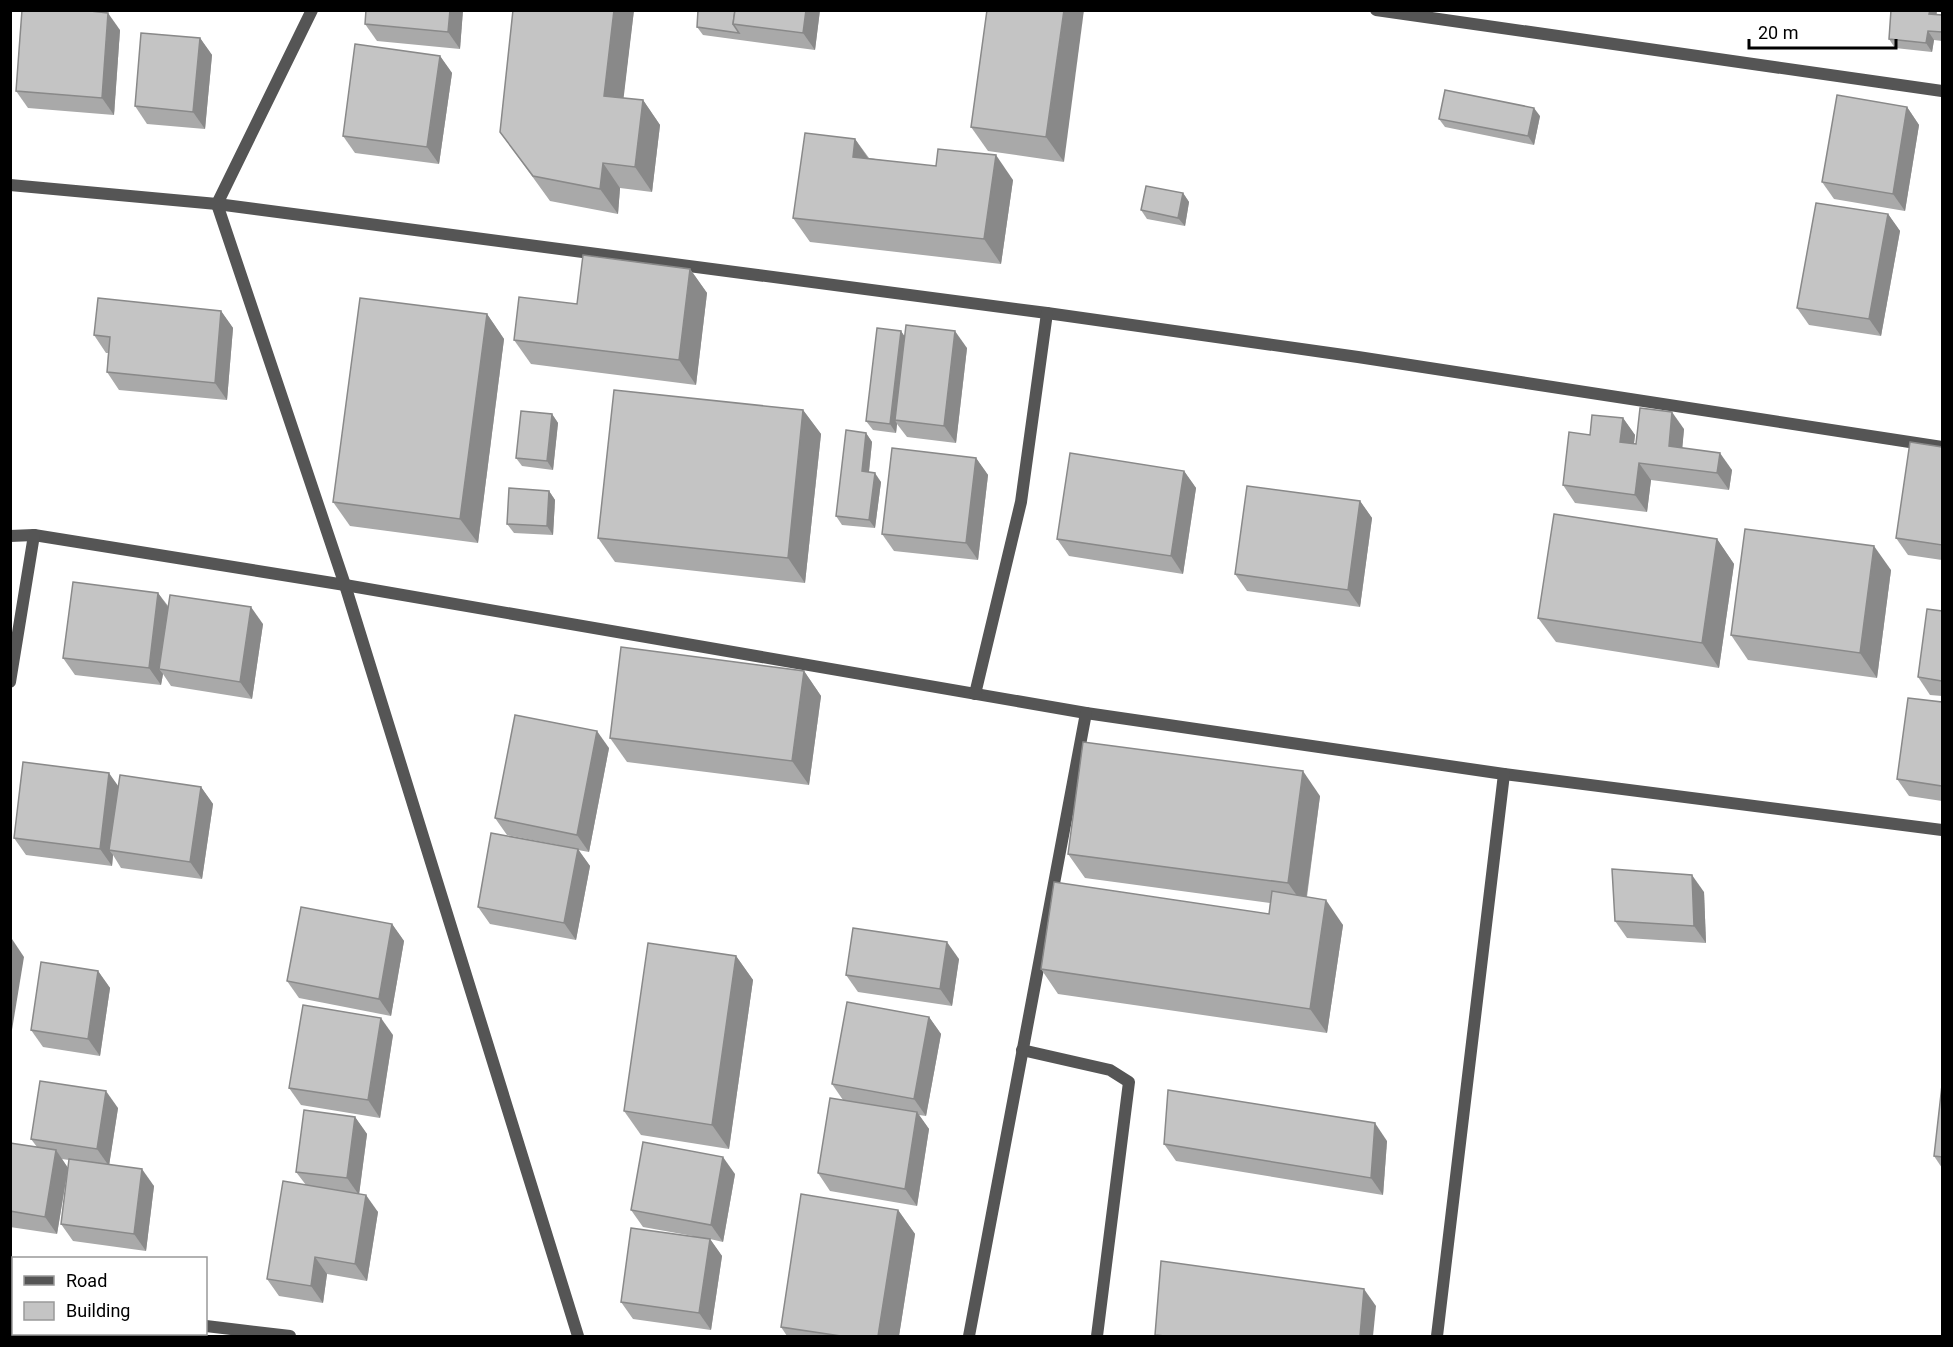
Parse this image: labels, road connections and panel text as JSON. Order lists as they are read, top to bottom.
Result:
{
  "legend": ["Road", "Building"],
  "scale_bar": "20 m"
}
